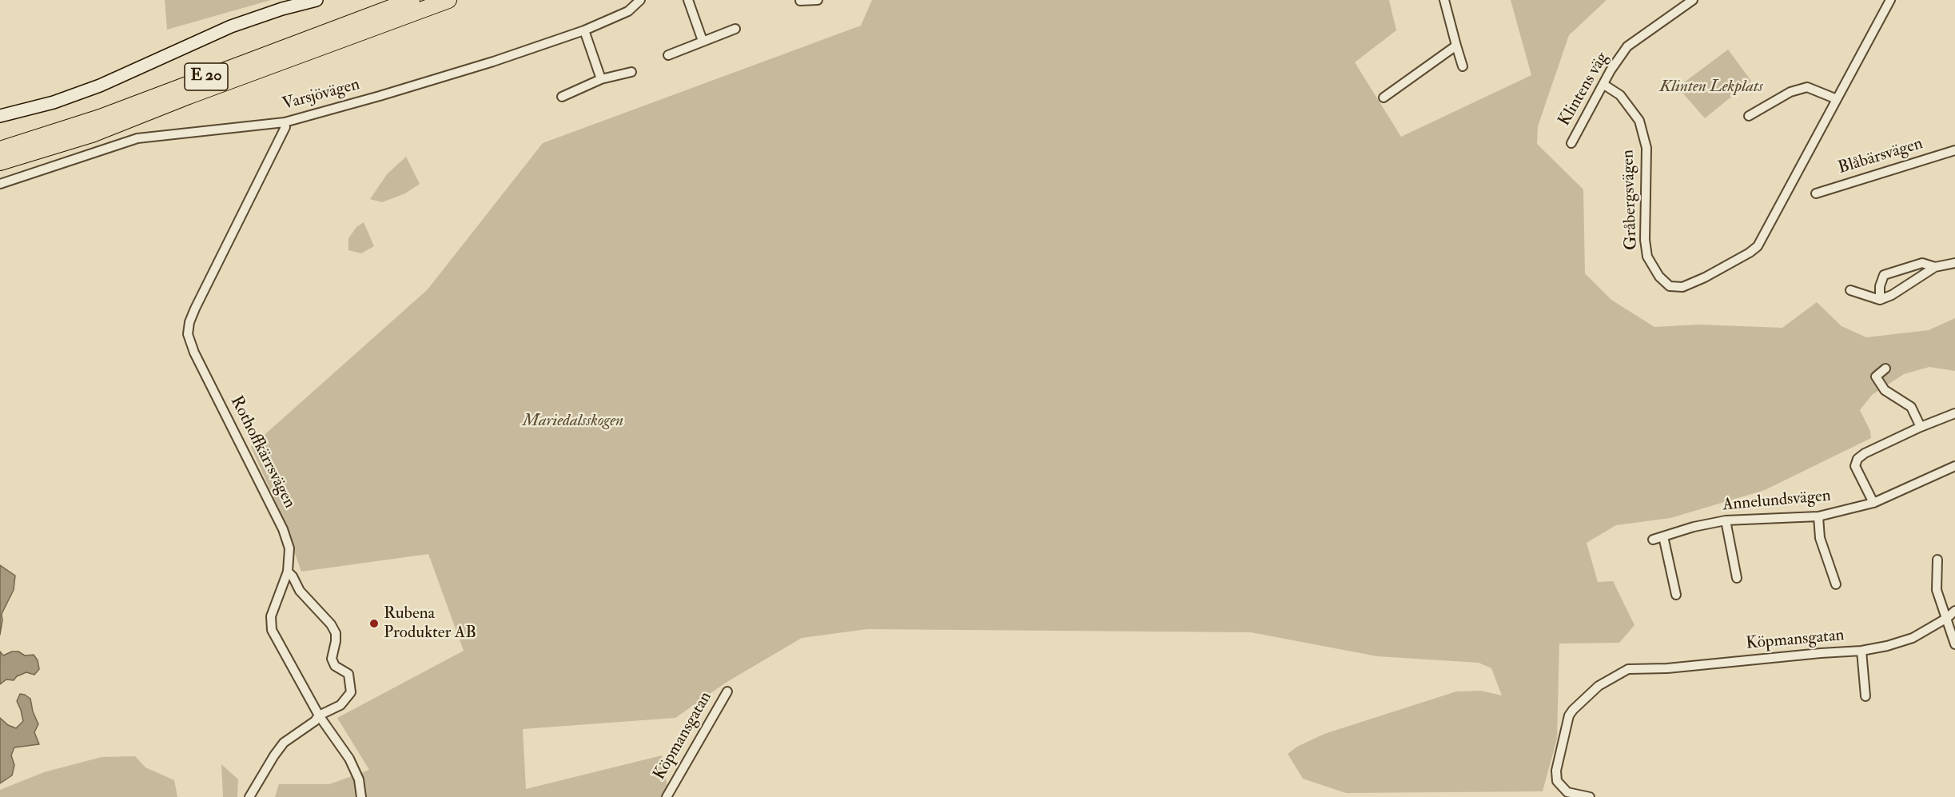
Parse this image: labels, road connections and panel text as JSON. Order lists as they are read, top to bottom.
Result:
{
  "streets": {
    "highway": ["E 20"],
    "street": [
      "Klintens väg",
      "Varsjövägen",
      "Blåbärsvägen",
      "Gråbergsvägen",
      "Rothoffkärrsvägen",
      "Annelundsvägen",
      "Köpmansgatan"
    ]
  },
  "crossings": [
    ["Klintens väg", "Gråbergsvägen"],
    ["Varsjövägen", "Rothoffkärrsvägen"]
  ],
  "parks": ["Klinten Lekplats", "Mariedalsskogen"],
  "places": ["Rubena Produkter AB"]
}
